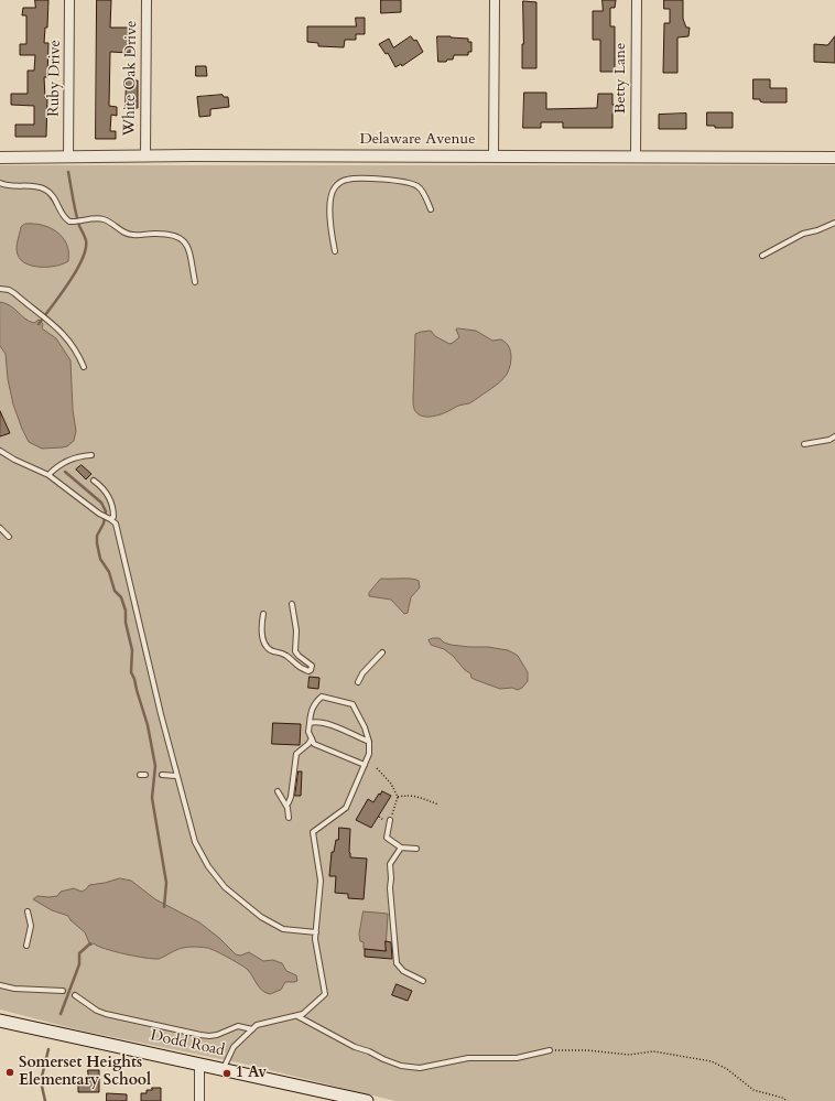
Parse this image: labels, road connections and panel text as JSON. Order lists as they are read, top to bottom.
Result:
{
  "streets": {
    "main road": ["Dodd Road"],
    "street": [
      "Ruby Drive",
      "White Oak Drive",
      "Betty Lane",
      "Delaware Avenue"
    ]
  },
  "crossings": [
    ["Ruby Drive", "Delaware Avenue"],
    ["White Oak Drive", "Delaware Avenue"],
    ["Betty Lane", "Delaware Avenue"]
  ],
  "places": ["Somerset Heights Elementary School", "1 Av"]
}
